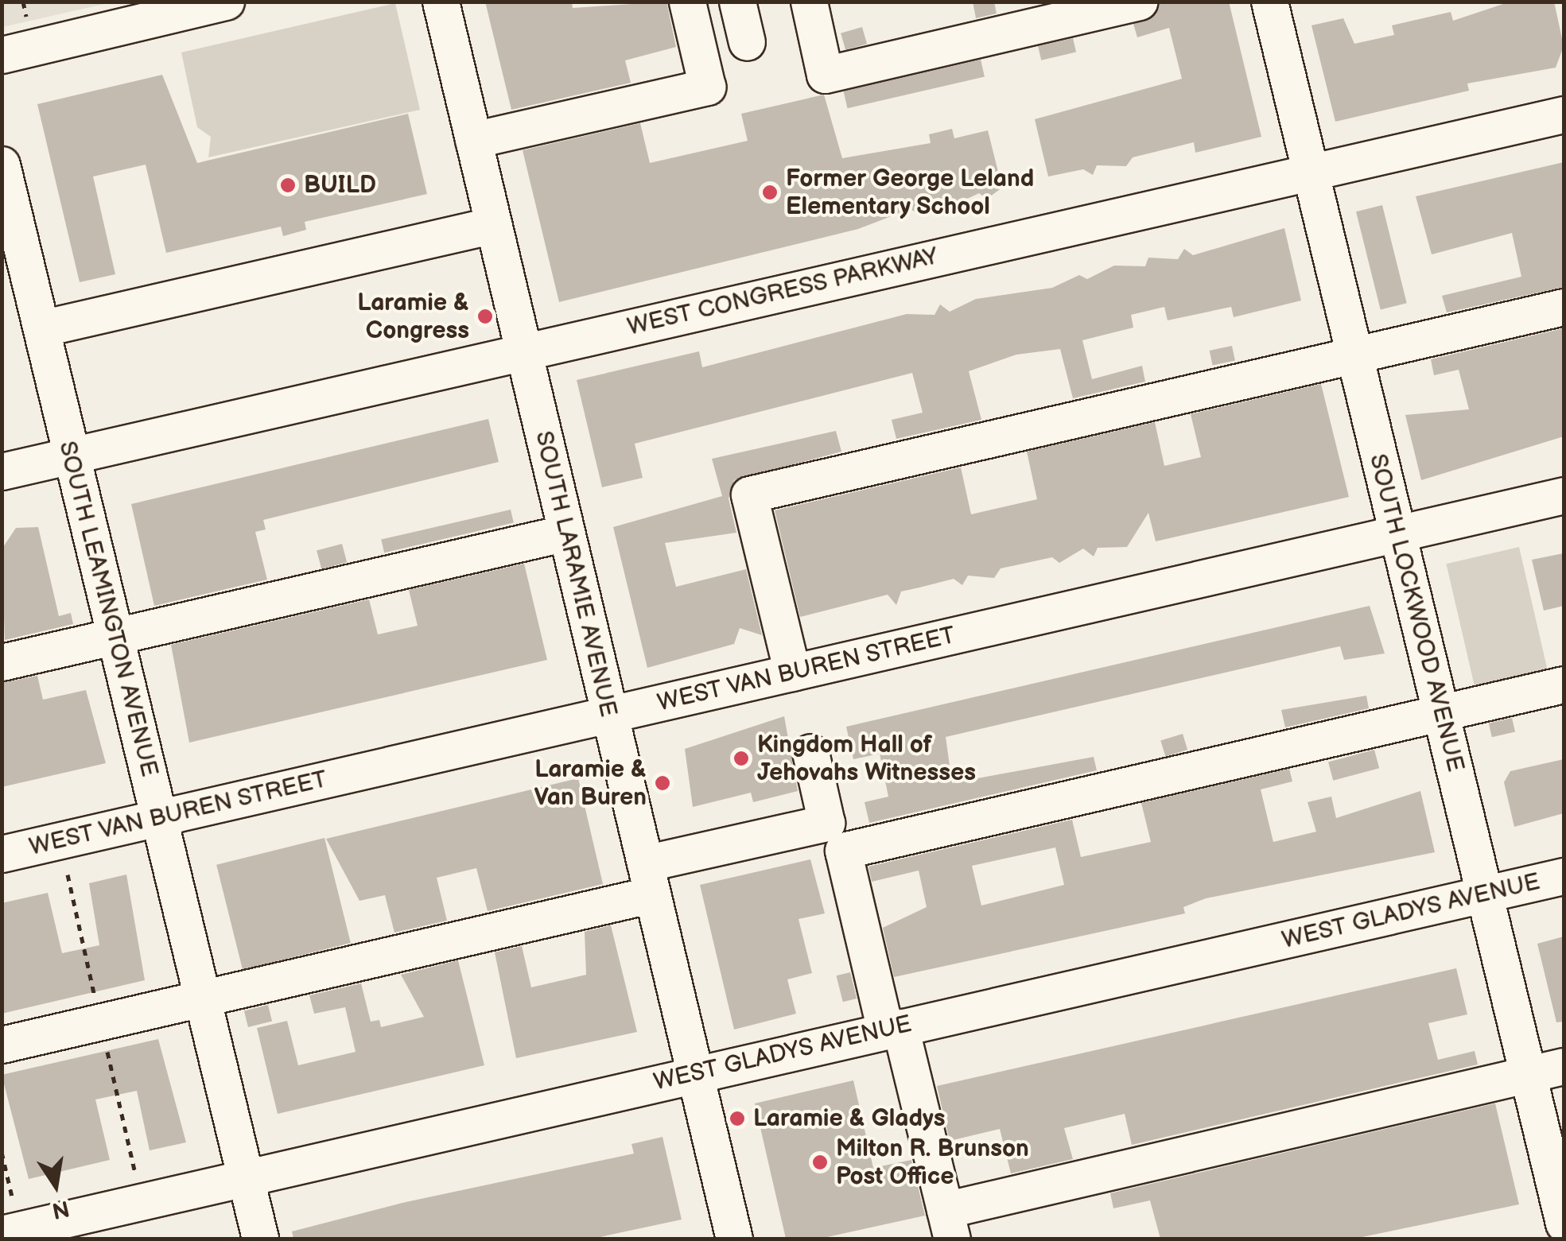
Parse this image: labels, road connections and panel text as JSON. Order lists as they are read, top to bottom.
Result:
{
  "streets": {
    "street": [
      "WEST CONGRESS PARKWAY",
      "SOUTH LARAMIE AVENUE",
      "SOUTH LEAMINGTON AVENUE",
      "SOUTH LOCKWOOD AVENUE",
      "WEST VAN BUREN STREET",
      "WEST GLADYS AVENUE"
    ]
  },
  "crossings": [
    ["WEST CONGRESS PARKWAY", "SOUTH LARAMIE AVENUE"],
    ["WEST CONGRESS PARKWAY", "SOUTH LEAMINGTON AVENUE"],
    ["WEST CONGRESS PARKWAY", "SOUTH LOCKWOOD AVENUE"],
    ["SOUTH LARAMIE AVENUE", "WEST VAN BUREN STREET"],
    ["SOUTH LARAMIE AVENUE", "WEST GLADYS AVENUE"],
    ["SOUTH LEAMINGTON AVENUE", "WEST VAN BUREN STREET"],
    ["SOUTH LEAMINGTON AVENUE", "WEST GLADYS AVENUE"],
    ["SOUTH LOCKWOOD AVENUE", "WEST VAN BUREN STREET"],
    ["SOUTH LOCKWOOD AVENUE", "WEST GLADYS AVENUE"]
  ],
  "places": [
    "BUILD",
    "Former George Leland Elementary School",
    "Laramie & Congress",
    "Kingdom Hall of Jehovahs Witnesses",
    "Laramie & Van Buren",
    "Laramie & Gladys",
    "Milton R. Brunson Post Office"
  ],
  "north": "bottom"
}
